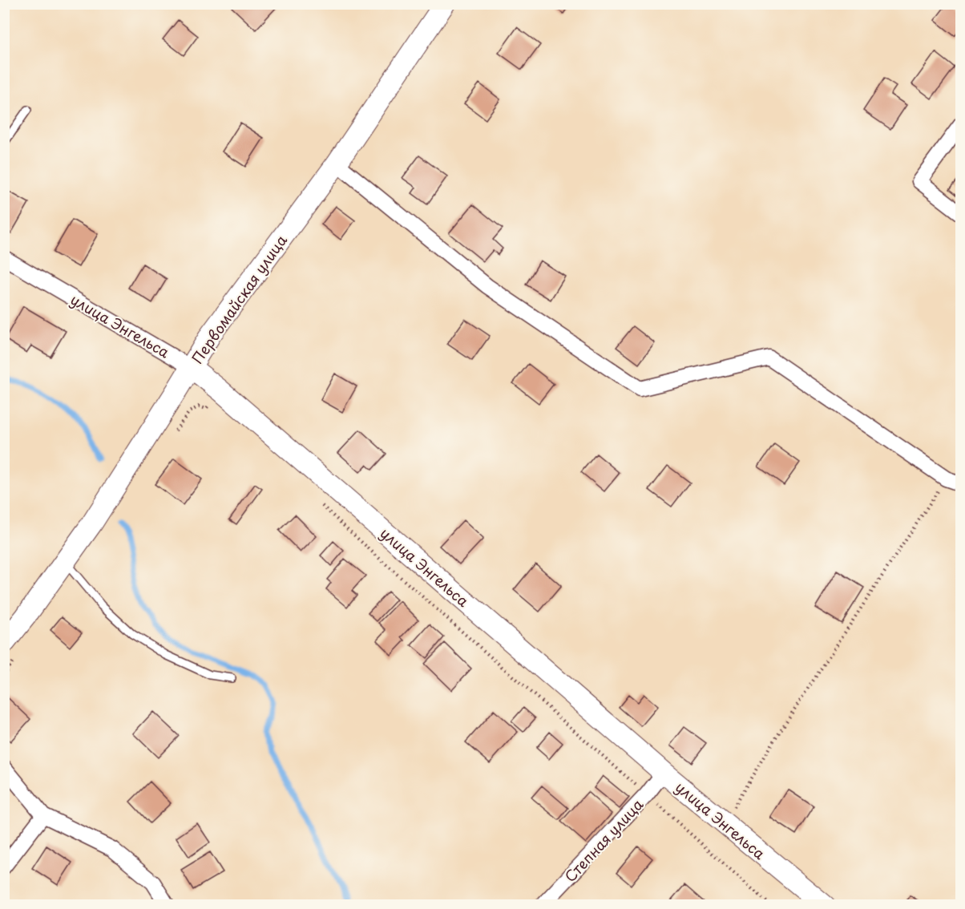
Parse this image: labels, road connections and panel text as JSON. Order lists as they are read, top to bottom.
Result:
{
  "streets": {
    "street": ["Первомайская улица", "улица Энгельса", "Степная улица"]
  },
  "crossings": [
    ["Первомайская улица", "улица Энгельса"],
    ["улица Энгельса", "Степная улица"]
  ]
}
